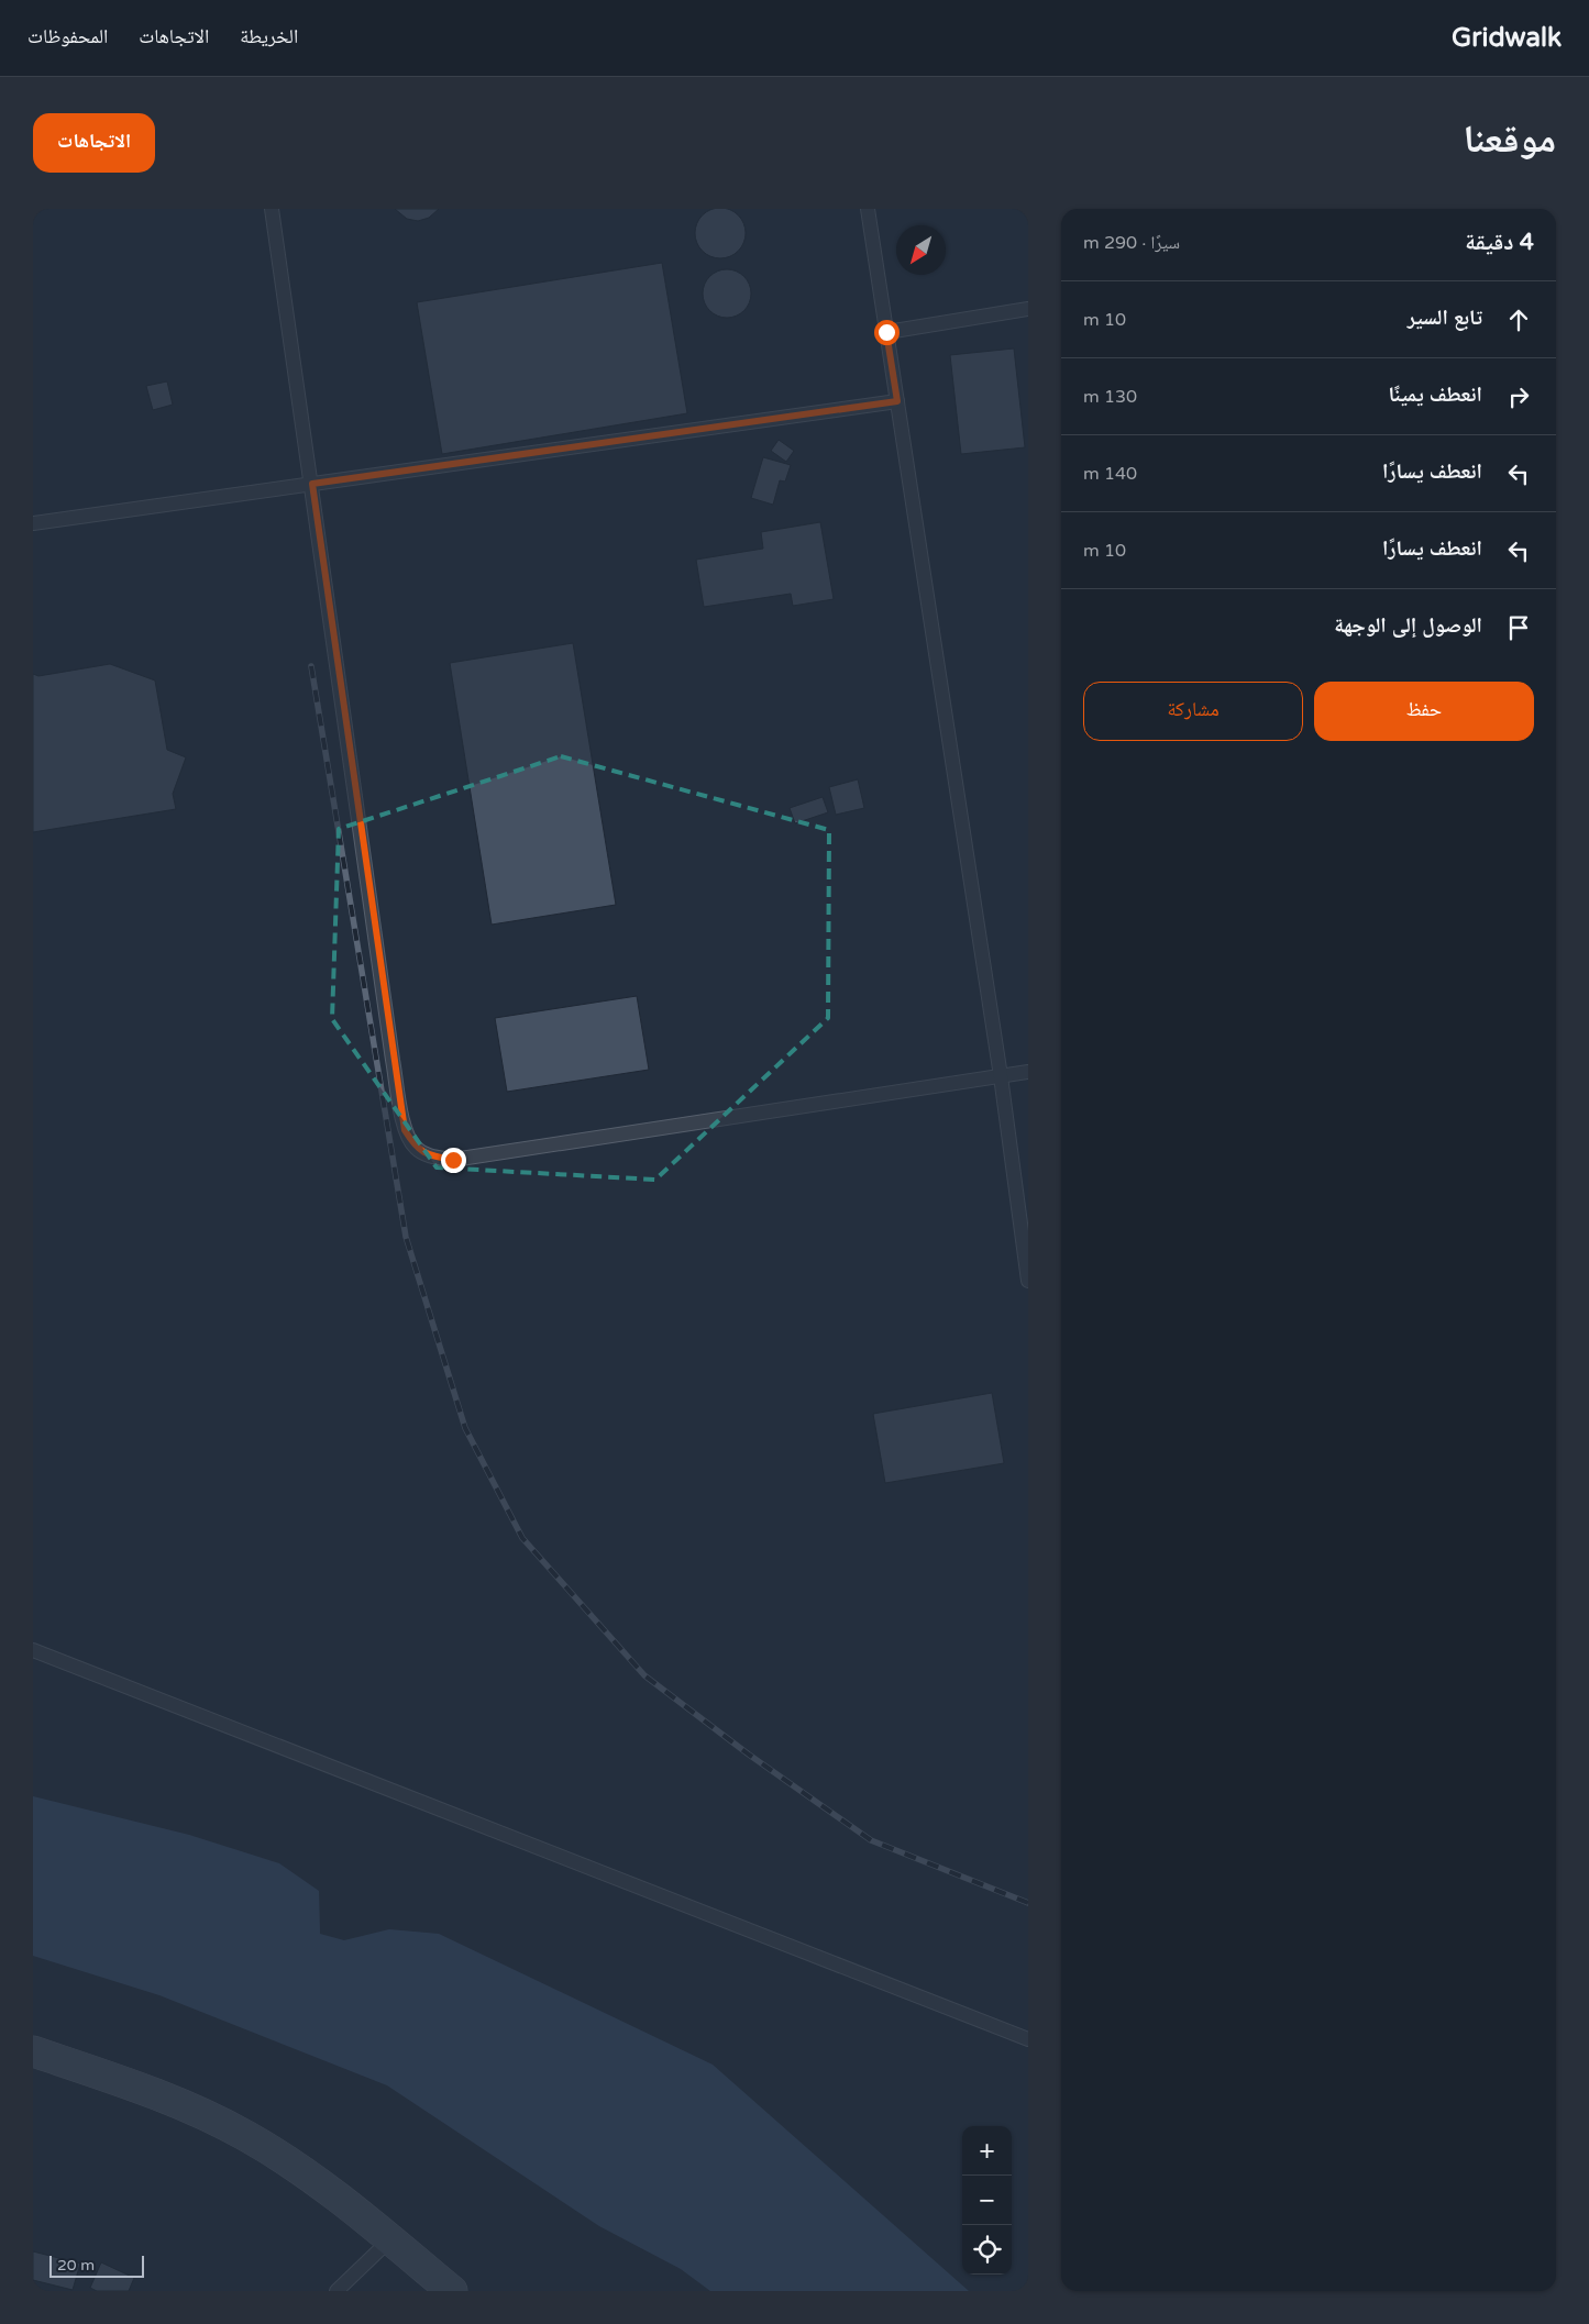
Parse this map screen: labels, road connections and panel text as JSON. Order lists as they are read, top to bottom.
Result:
{
  "scale_bar": "20 m",
  "north": "bottom left",
  "page": {
    "header": "Gridwalk",
    "nav": ["الخريطة", "الاتجاهات", "المحفوظات"],
    "title": "موقعنا",
    "buttons": [
      "الاتجاهات",
      ["حفظ", "مشاركة"]
    ],
    "heading": ["4 دقيقة", "سيرًا · 290 m"],
    "list": [
      ["تابع السير", "10 m"],
      ["انعطف يمينًا", "130 m"],
      ["انعطف يسارًا", "140 m"],
      ["انعطف يسارًا", "10 m"],
      "الوصول إلى الوجهة"
    ],
    "map_buttons": ["+", "−"],
    "scale": "20 m"
  }
}
